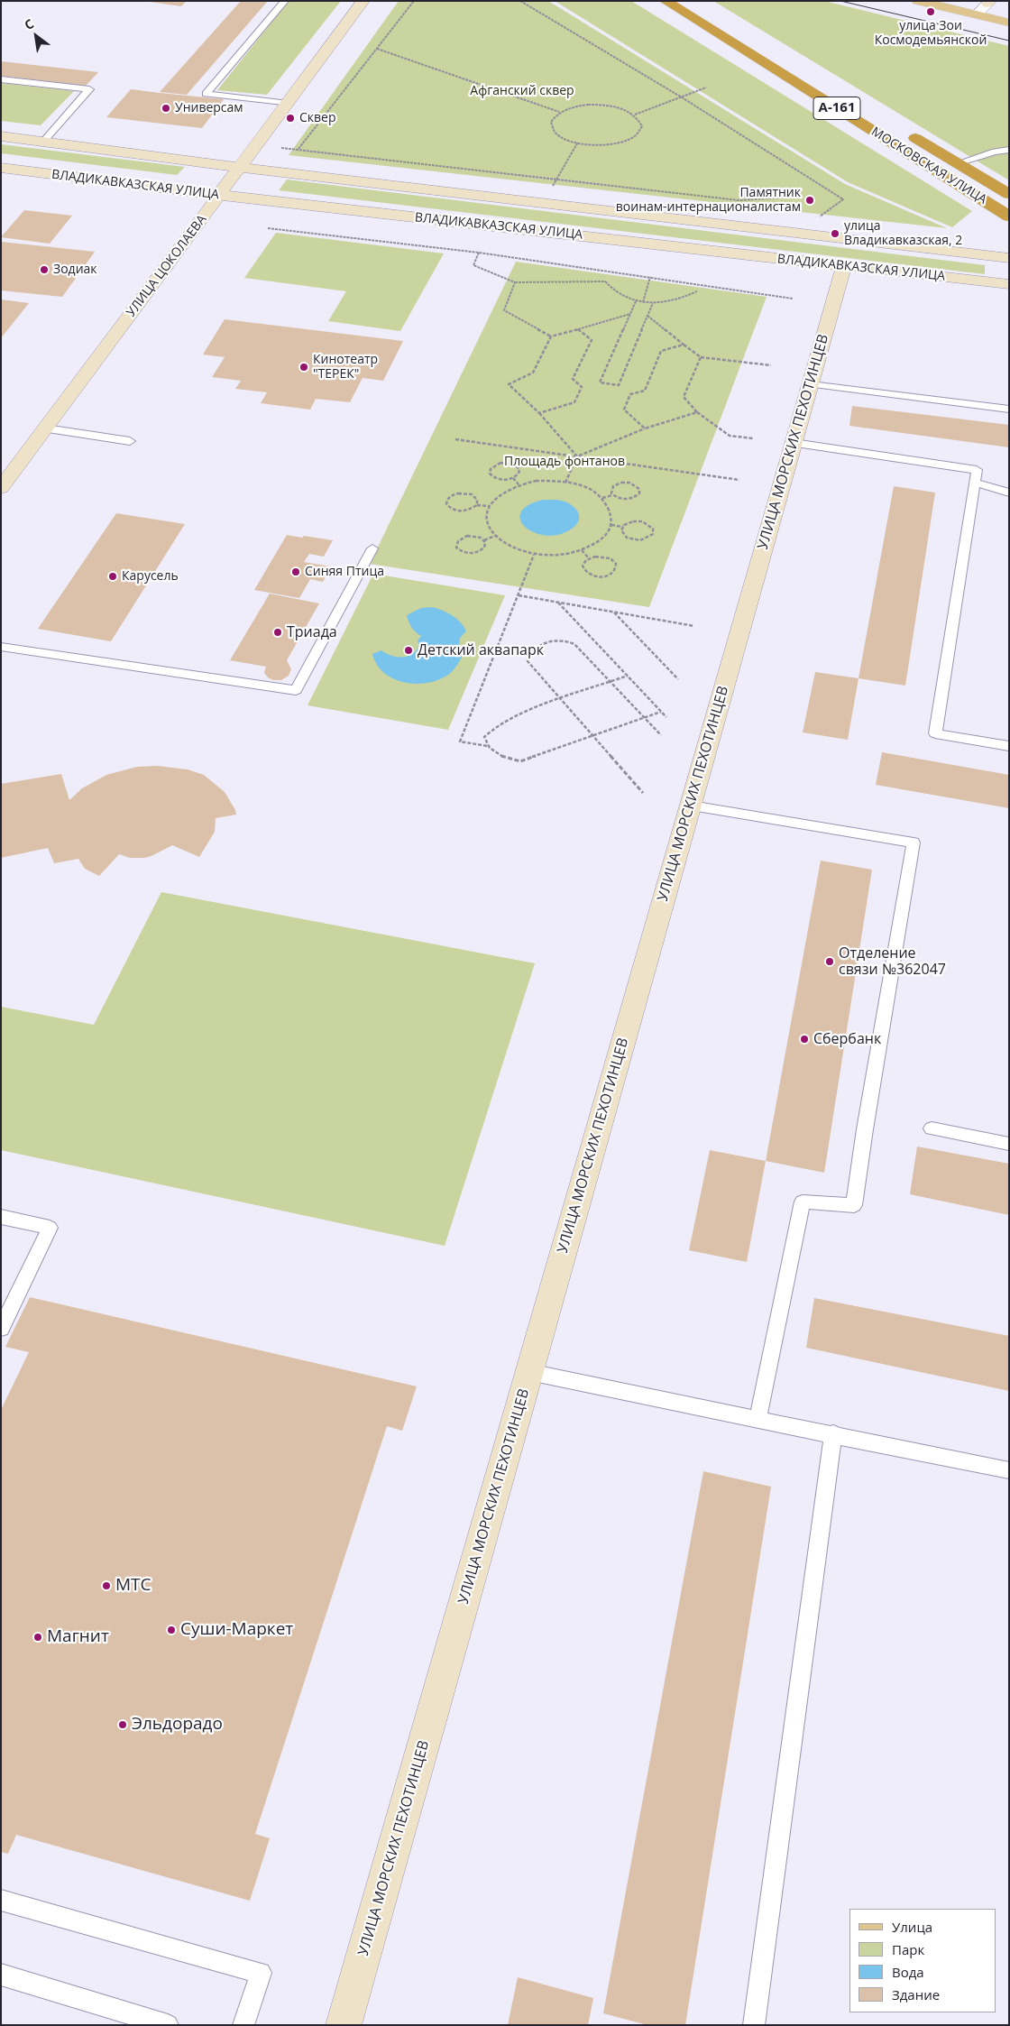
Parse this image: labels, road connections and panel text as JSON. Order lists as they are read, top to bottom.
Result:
{
  "streets": {
    "highway": ["А-161", "МОСКОВСКАЯ УЛИЦА"],
    "street": ["ВЛАДИКАВКАЗСКАЯ УЛИЦА", "УЛИЦА ЦОКОЛАЕВА", "УЛИЦА МОРСКИХ ПЕХОТИНЦЕВ"]
  },
  "crossings": [
    ["ВЛАДИКАВКАЗСКАЯ УЛИЦА", "УЛИЦА ЦОКОЛАЕВА"],
    ["ВЛАДИКАВКАЗСКАЯ УЛИЦА", "УЛИЦА МОРСКИХ ПЕХОТИНЦЕВ"]
  ],
  "parks": ["Афганский сквер", "Площадь фонтанов"],
  "places": [
    "улица Зои Космодемьянской",
    "Универсам",
    "Сквер",
    "Памятник воинам-интернационалистам",
    "улица Владикавказская, 2",
    "Зодиак",
    "Кинотеатр \"ТЕРЕК\"",
    "Синяя Птица",
    "Карусель",
    "Триада",
    "Детский аквапарк",
    "Отделение связи №362047",
    "Сбербанк",
    "МТС",
    "Суши-Маркет",
    "Магнит",
    "Эльдорадо"
  ],
  "legend": [
    "Улица",
    "Парк",
    "Вода",
    "Здание"
  ],
  "north": "top left"
}
